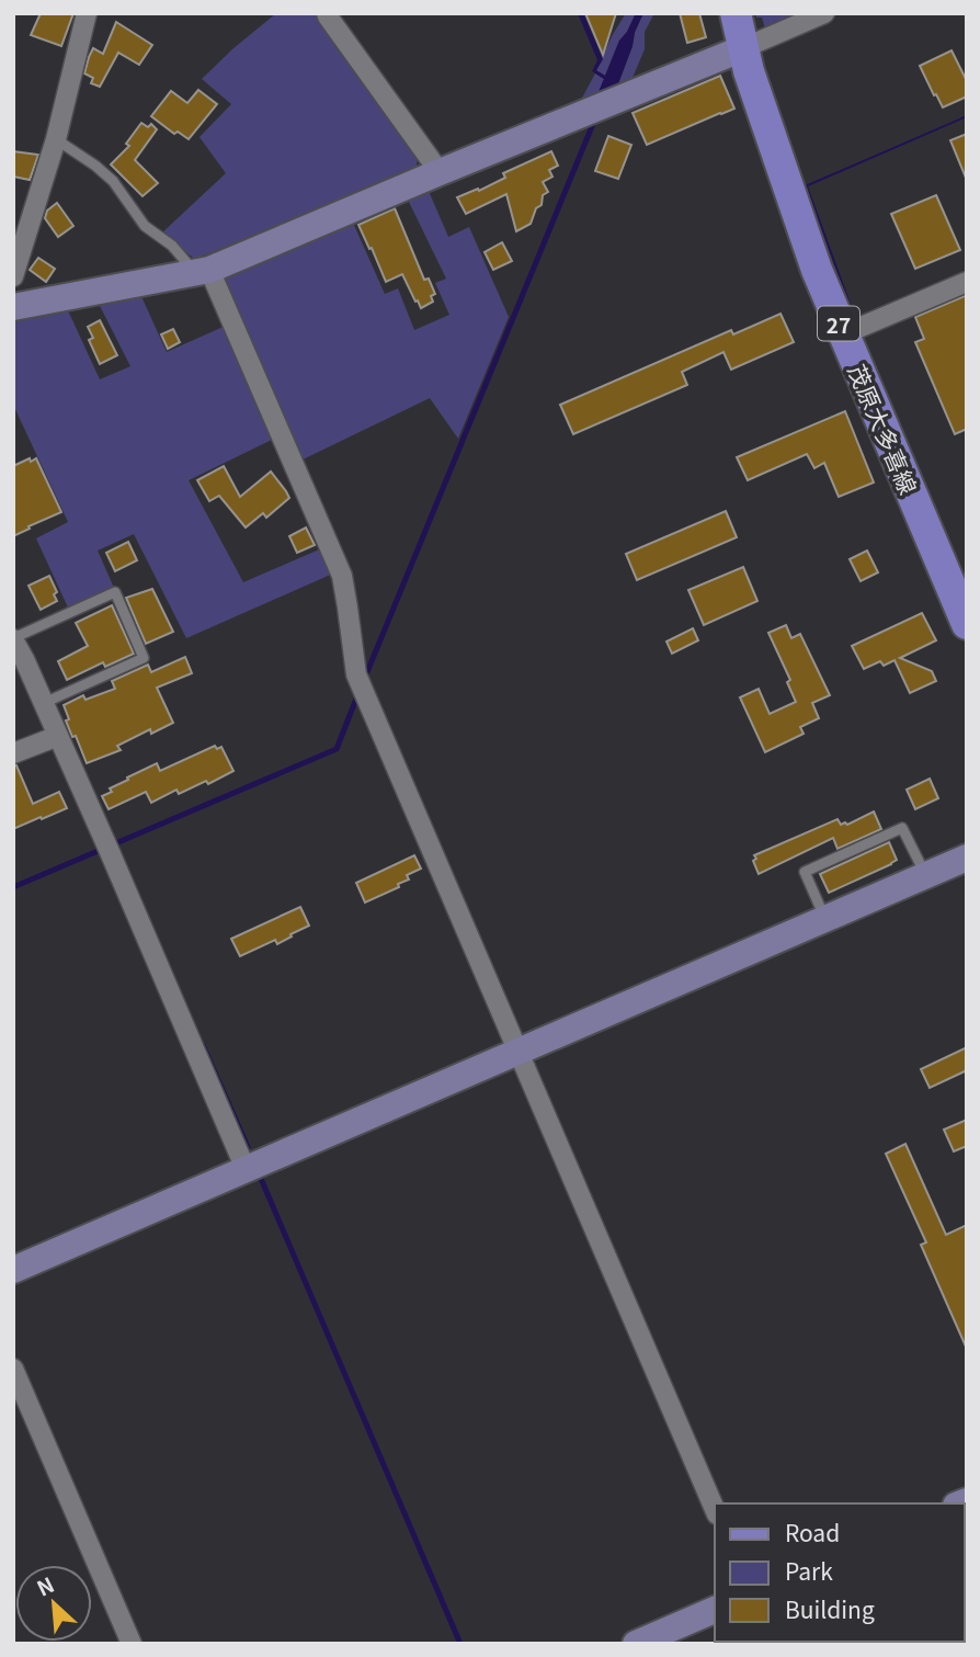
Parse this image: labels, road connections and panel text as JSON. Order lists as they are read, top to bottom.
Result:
{
  "streets": {
    "main road": ["27", "茂原大多喜線"]
  },
  "legend": ["Road", "Park", "Building"],
  "north": "top left"
}
